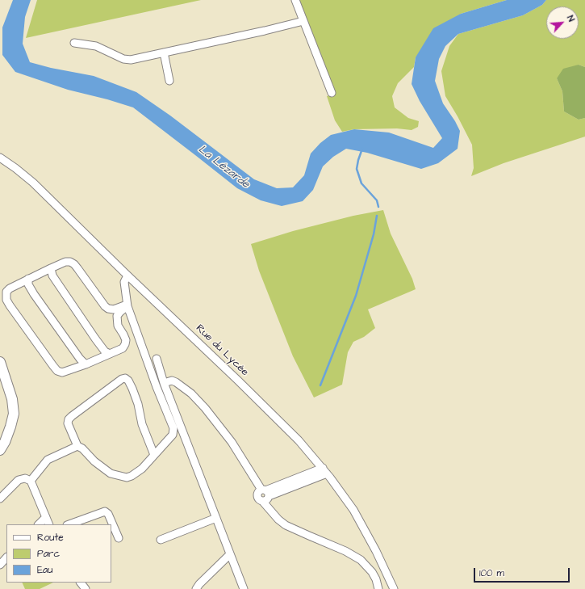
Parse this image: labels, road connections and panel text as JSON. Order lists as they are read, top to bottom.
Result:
{
  "streets": {
    "street": ["Rue du Lycée"]
  },
  "water": ["La Lézarde"],
  "legend": ["Route", "Parc", "Eau"],
  "scale_bar": "100 m",
  "north": "top right"
}
